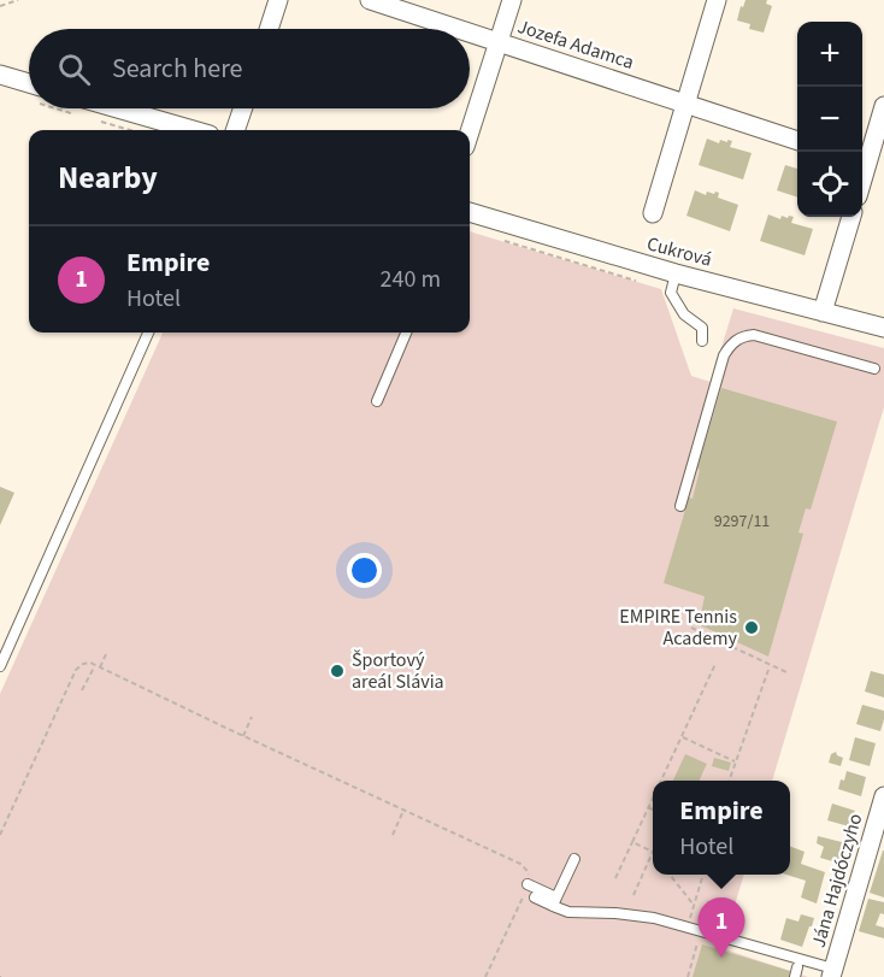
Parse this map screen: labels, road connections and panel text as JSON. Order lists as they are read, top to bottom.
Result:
{
  "streets": {
    "street": ["Jozefa Adamca", "Cukrová", "Jána Hajdóczyho"]
  },
  "places": ["EMPIRE Tennis Academy", "Športový areál Slávia"],
  "house_numbers": ["9297/11"],
  "page": {
    "map_buttons": ["+", "−"],
    "search": "Search here",
    "heading": "Nearby",
    "list": [
      {
        "mark": "1",
        "name": "Empire",
        "note": "Hotel",
        "value": "240 m"
      }
    ],
    "popup": ["Empire", "Hotel"],
    "pins": "1"
  }
}
